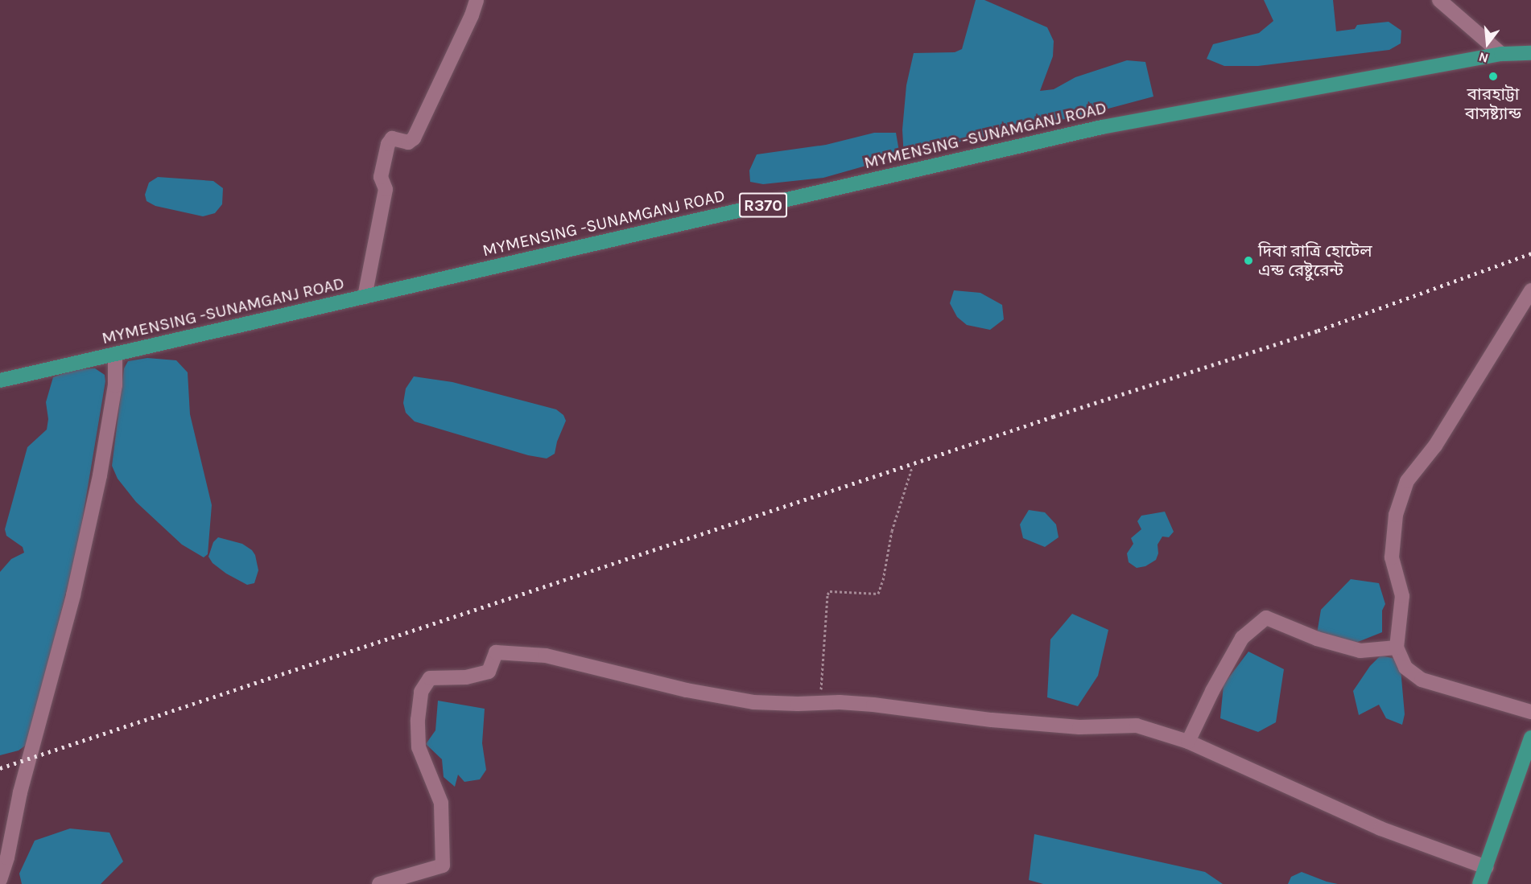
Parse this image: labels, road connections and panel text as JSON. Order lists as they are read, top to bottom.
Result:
{
  "streets": {
    "main road": ["MYMENSING -SUNAMGANJ ROAD", "R370"]
  },
  "places": ["বারহাট্টা বাসষ্ট্যান্ড", "দিবা রাত্রি হোটেল এন্ড রেষ্টুরেন্ট"],
  "north": "bottom"
}
